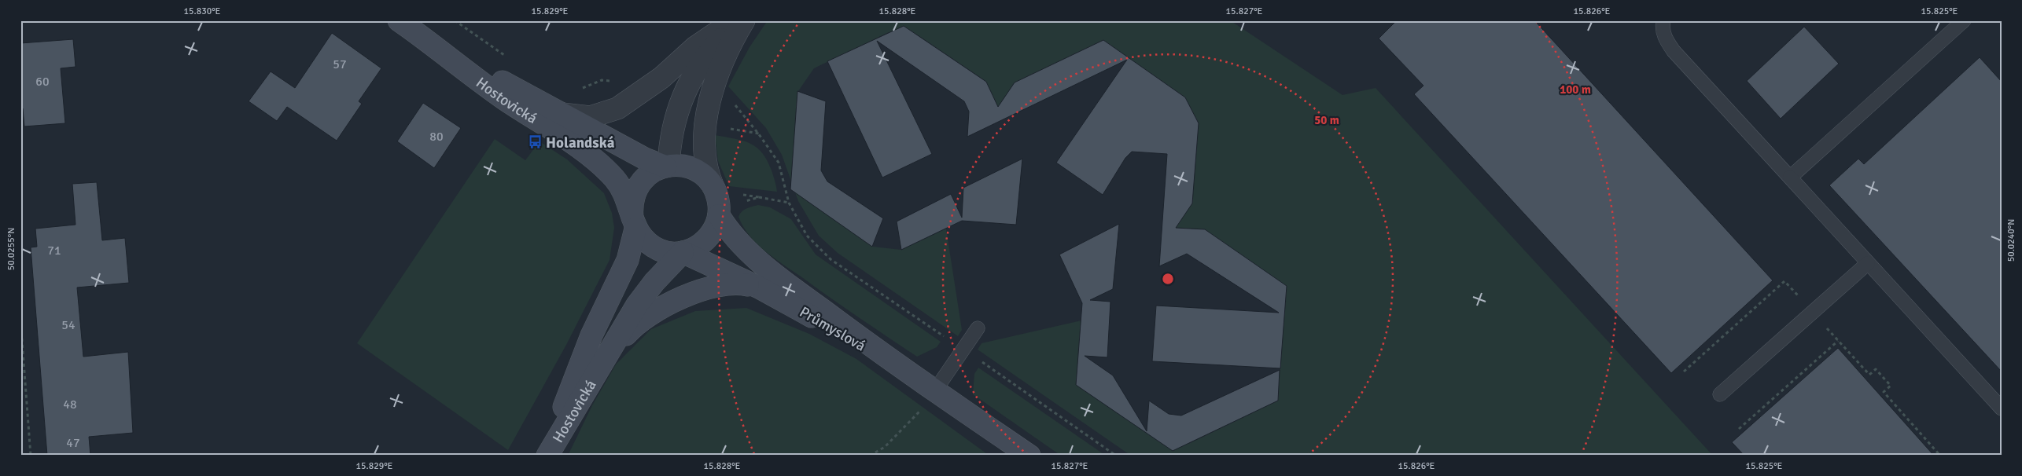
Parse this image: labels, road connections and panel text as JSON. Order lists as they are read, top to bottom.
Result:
{
  "streets": {
    "main road": ["Hostovická", "Průmyslová"]
  },
  "crossings": [
    ["Hostovická", "Průmyslová"]
  ],
  "places": {
    "bus stop": ["Holandská"]
  },
  "house_numbers": [
    "57",
    "60",
    "80",
    "71",
    "54",
    "48",
    "47"
  ],
  "coordinates": [
    "15.830°E",
    "15.829°E",
    "15.828°E",
    "15.827°E",
    "15.826°E",
    "15.825°E",
    "50.0240°N",
    "50.0255°N"
  ],
  "rings": ["100 m", "50 m"]
}
